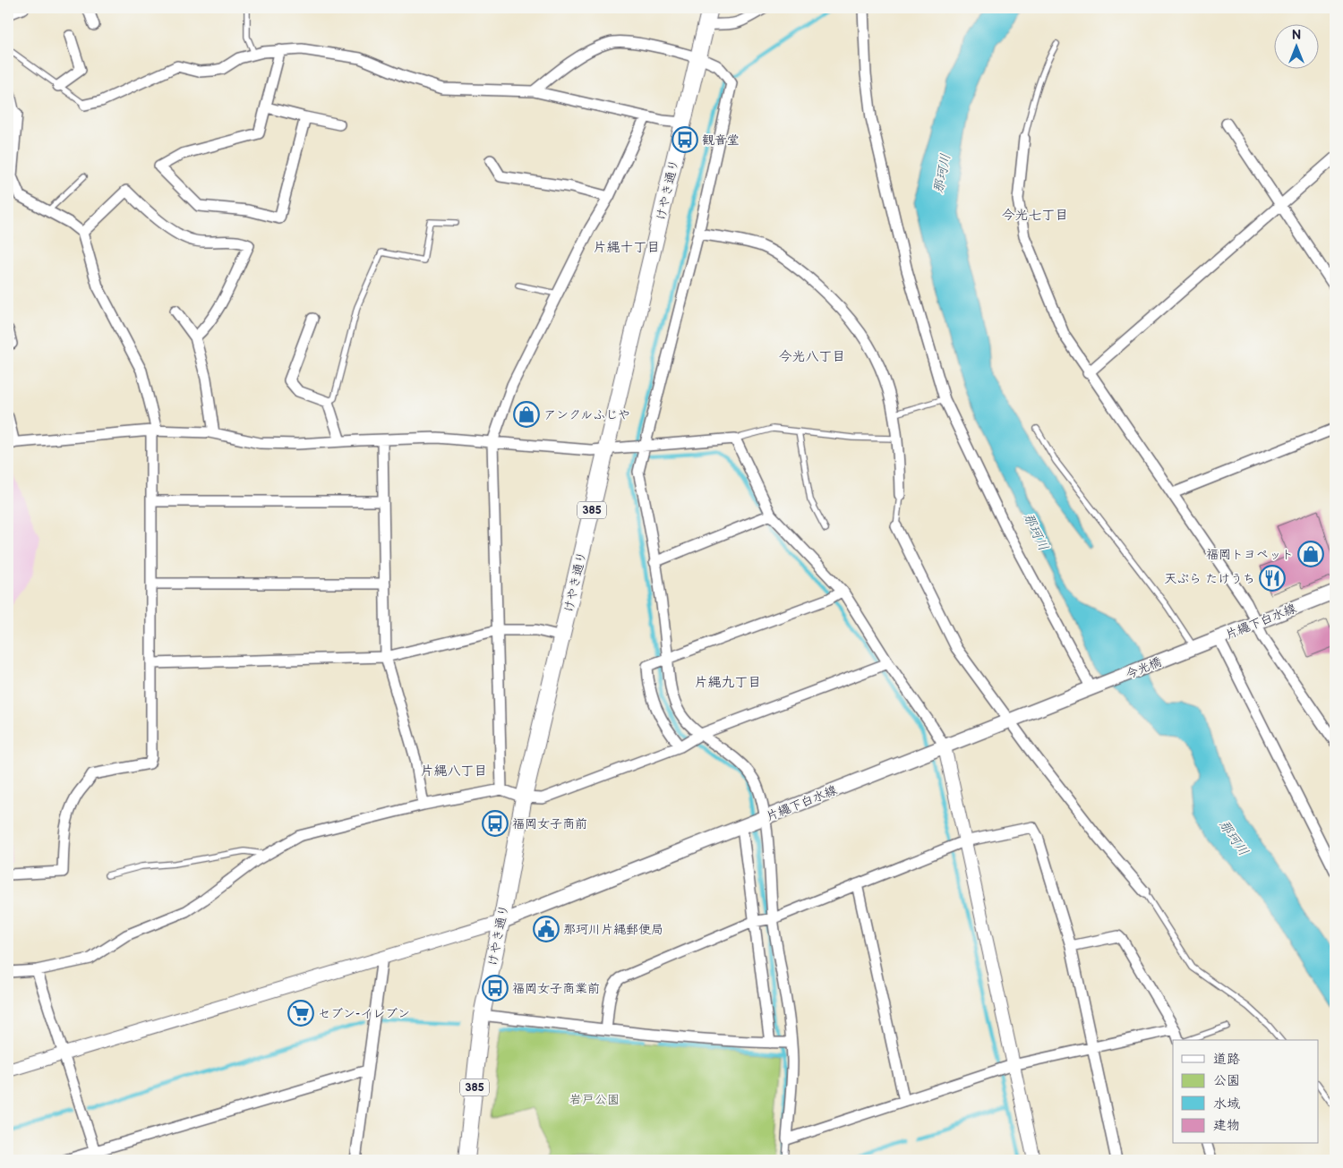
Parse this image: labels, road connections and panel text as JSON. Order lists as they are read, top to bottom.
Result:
{
  "streets": {
    "highway": ["けやき通り", "385"],
    "main road": ["片繩下白水線", "今光橋"]
  },
  "crossings": [
    ["けやき通り", "片繩下白水線"],
    ["片繩下白水線", "今光橋"]
  ],
  "districts": [
    "今光七丁目",
    "片縄十丁目",
    "今光八丁目",
    "片縄九丁目",
    "片縄八丁目"
  ],
  "water": ["那珂川"],
  "parks": ["岩戸公園"],
  "places": {
    "bus stop": ["観音堂", "福岡女子商前", "福岡女子商業前"],
    "shop": ["アンクルふじや", "福岡トヨペット"],
    "restaurant": ["天ぷら たけうち"],
    "public building": ["那珂川片縄郵便局"],
    "supermarket": ["セブン-イレブン"]
  },
  "legend": [
    "道路",
    "公園",
    "水域",
    "建物"
  ],
  "north": "top"
}
